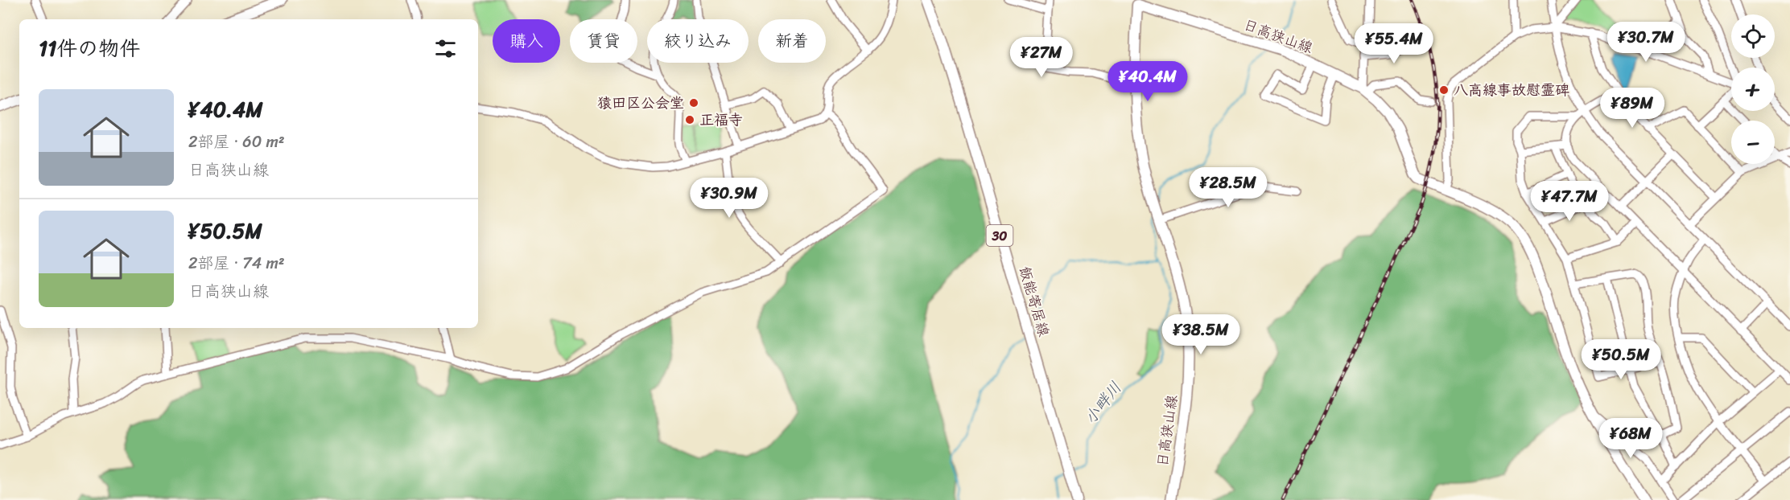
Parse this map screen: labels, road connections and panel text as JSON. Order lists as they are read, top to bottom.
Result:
{
  "streets": {
    "main road": ["日高狭山線", "30", "飯能寄居線"]
  },
  "water": ["小畔川"],
  "places": ["八高線事故慰霊碑", "猿田区公会堂", "正福寺"],
  "page": {
    "map_buttons": ["+", "−"],
    "chip": [
      "購入",
      "賃貸",
      "絞り込み",
      "新着"
    ],
    "heading": "11件の物件",
    "price": [
      "¥30.7M",
      "¥55.4M",
      "¥27M",
      "¥40.4M",
      "¥89M",
      "¥28.5M",
      "¥30.9M",
      "¥47.7M",
      "¥38.5M",
      "¥50.5M",
      "¥68M"
    ],
    "list": [
      {
        "name": "¥40.4M",
        "note": "2部屋 · 60 m² · 日高狭山線"
      },
      {
        "name": "¥50.5M",
        "note": "2部屋 · 74 m² · 日高狭山線"
      }
    ]
  }
}
